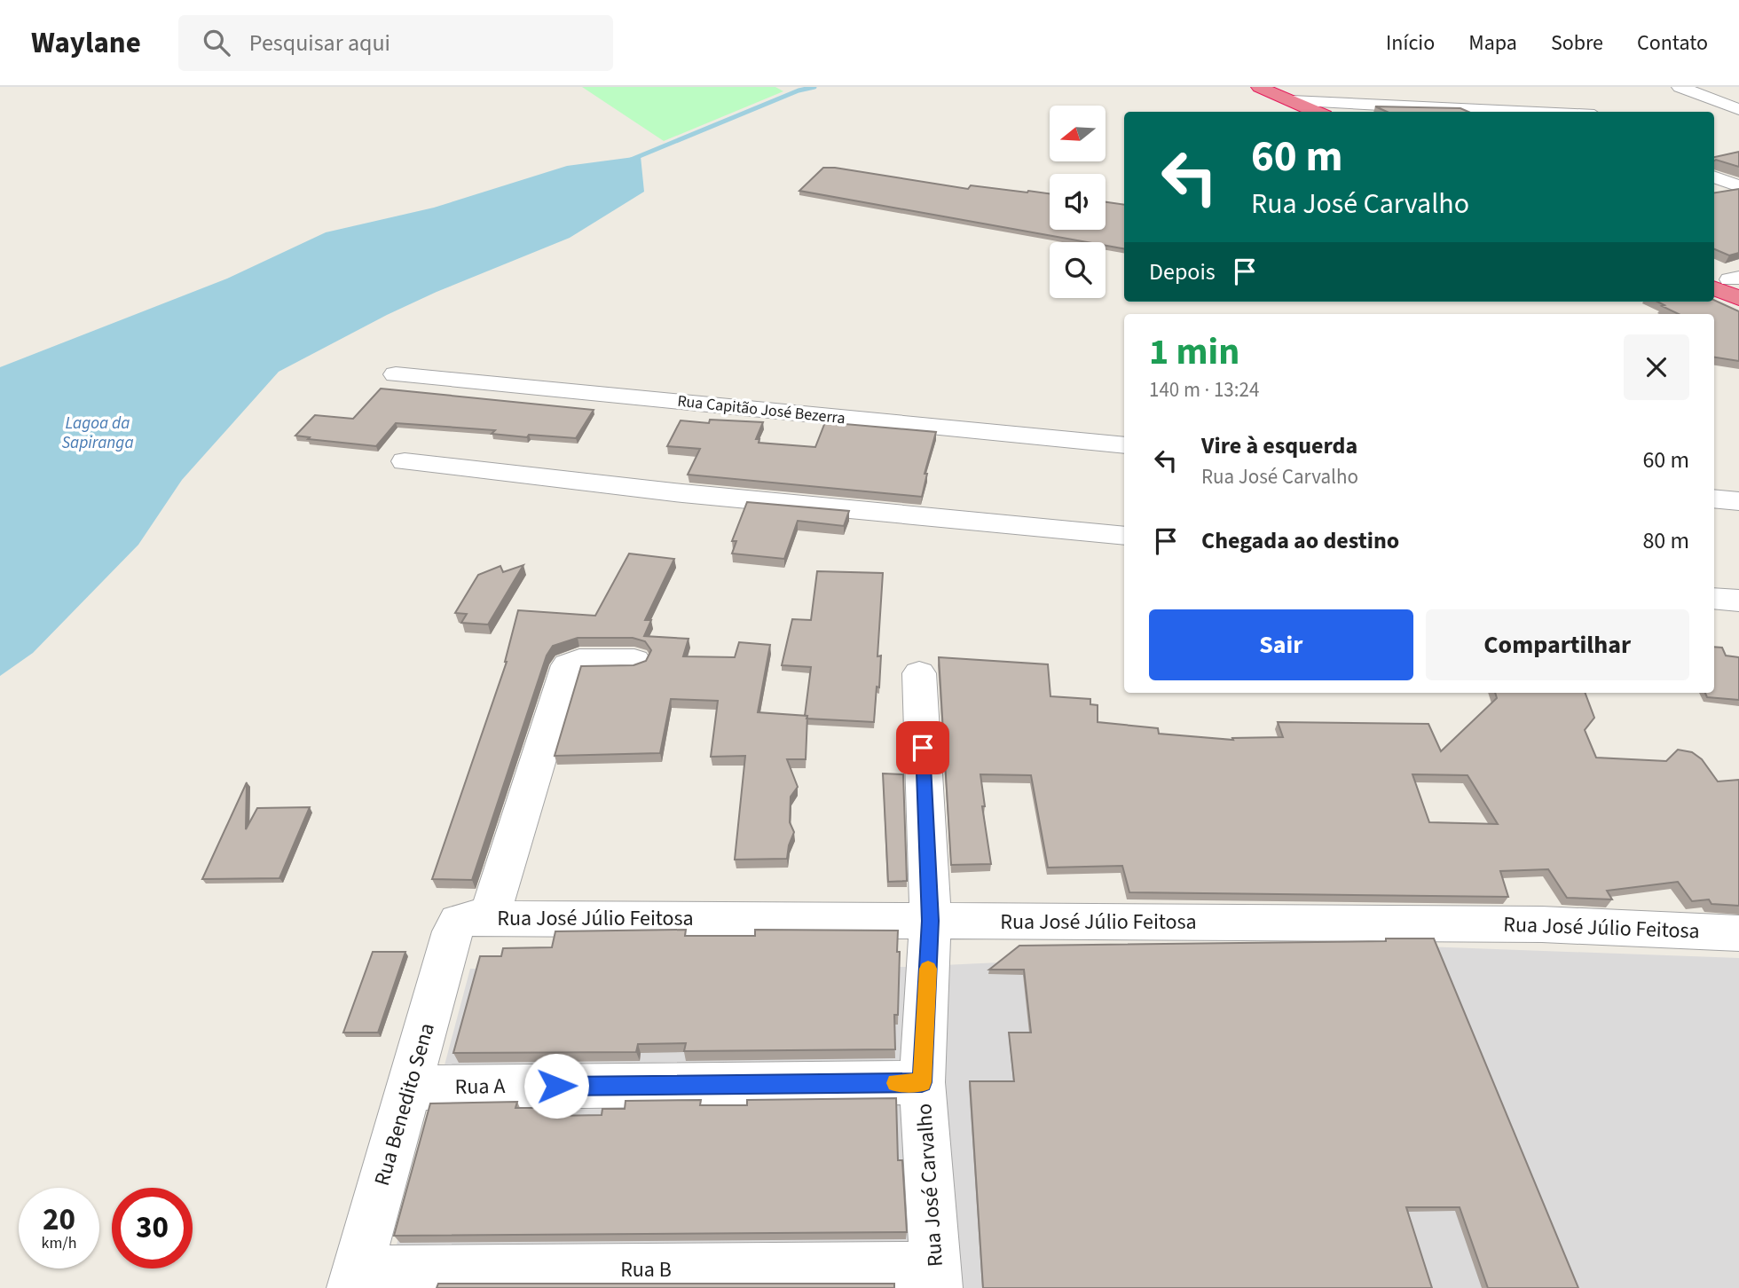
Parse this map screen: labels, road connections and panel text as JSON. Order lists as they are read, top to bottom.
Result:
{
  "streets": {
    "street": [
      "Rua Capitão José Bezerra",
      "Rua José Júlio Feitosa",
      "Rua A",
      "Rua Benedito Sena",
      "Rua José Carvalho",
      "Rua B"
    ]
  },
  "crossings": [
    ["Rua José Júlio Feitosa", "Rua Benedito Sena"],
    ["Rua José Júlio Feitosa", "Rua José Carvalho"],
    ["Rua A", "Rua Benedito Sena"],
    ["Rua A", "Rua José Carvalho"],
    ["Rua Benedito Sena", "Rua B"],
    ["Rua José Carvalho", "Rua B"]
  ],
  "water": ["Lagoa da Sapiranga"],
  "north": "left",
  "page": {
    "header": "Waylane",
    "search": "Pesquisar aqui",
    "nav": [
      "Início",
      "Mapa",
      "Sobre",
      "Contato"
    ],
    "turn": ["60 m", "Rua José Carvalho"],
    "then": "Depois",
    "heading": ["1 min", "140 m · 13:24"],
    "list": [
      {
        "name": "Vire à esquerda",
        "note": "Rua José Carvalho",
        "value": "60 m"
      },
      {
        "name": "Chegada ao destino",
        "value": "80 m"
      }
    ],
    "buttons": ["Sair", "Compartilhar"],
    "speed": "20 km/h",
    "limit": "30"
  }
}
